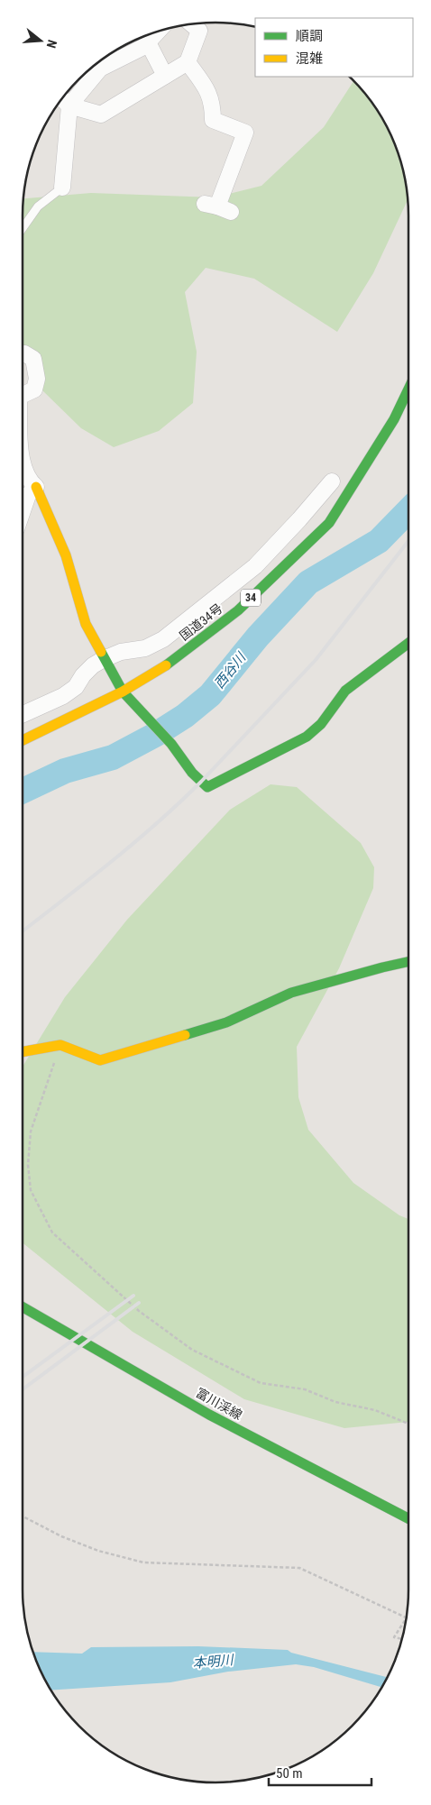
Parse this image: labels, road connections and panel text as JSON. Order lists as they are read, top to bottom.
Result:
{
  "streets": {
    "main road": ["34", "国道34号", "富川渓線"]
  },
  "water": ["西谷川", "本明川"],
  "legend": ["順調", "混雑"],
  "scale_bar": "50 m",
  "north": "right"
}
